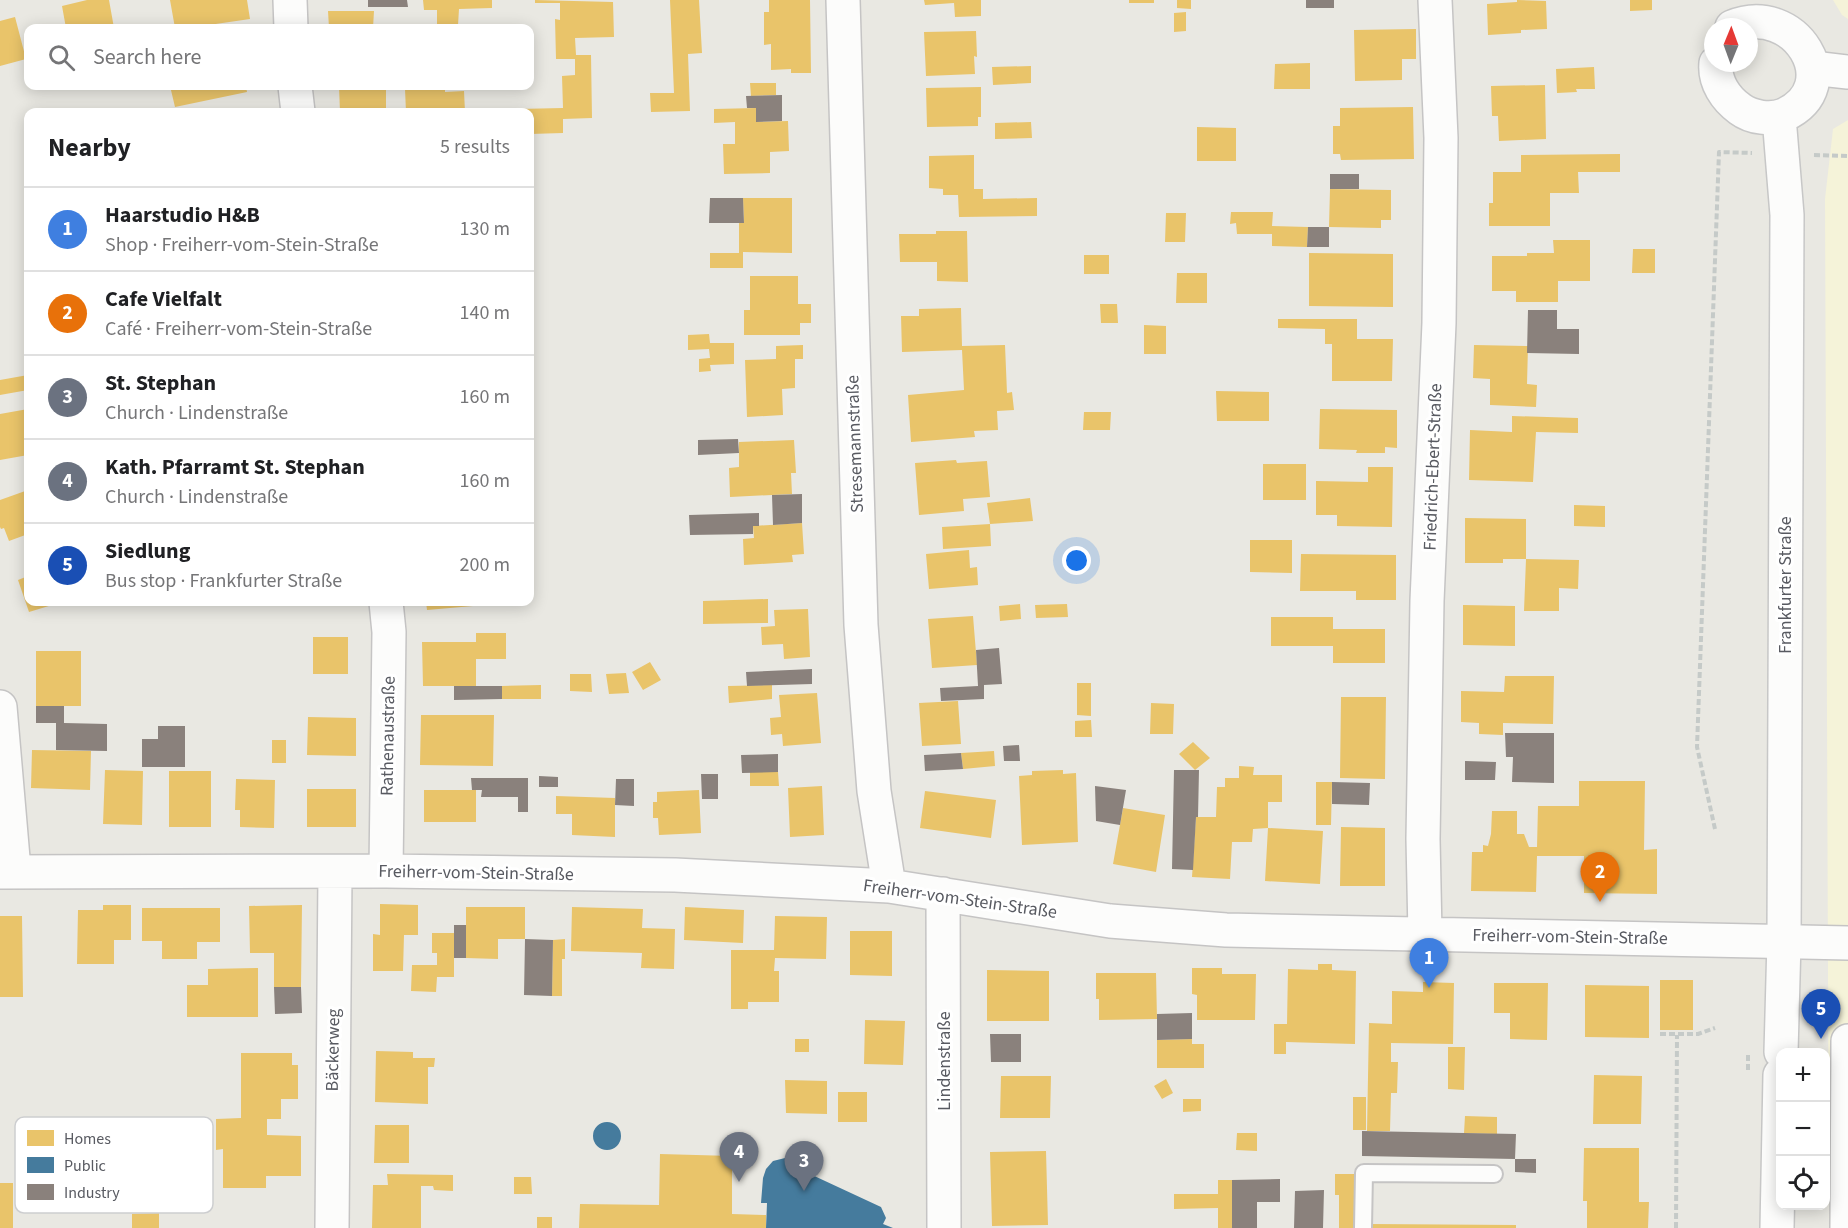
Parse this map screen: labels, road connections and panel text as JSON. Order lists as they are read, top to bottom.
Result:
{
  "streets": {
    "street": [
      "Stresemannstraße",
      "Friedrich-Ebert-Straße",
      "Frankfurter Straße",
      "Rathenaustraße",
      "Freiherr-vom-Stein-Straße",
      "Bäckerweg",
      "Lindenstraße"
    ]
  },
  "crossings": [
    ["Stresemannstraße", "Freiherr-vom-Stein-Straße"],
    ["Friedrich-Ebert-Straße", "Freiherr-vom-Stein-Straße"],
    ["Frankfurter Straße", "Freiherr-vom-Stein-Straße"],
    ["Rathenaustraße", "Freiherr-vom-Stein-Straße"],
    ["Freiherr-vom-Stein-Straße", "Bäckerweg"],
    ["Freiherr-vom-Stein-Straße", "Lindenstraße"]
  ],
  "legend": ["Homes", "Public", "Industry"],
  "north": "top",
  "page": {
    "search": "Search here",
    "heading": ["Nearby", "5 results"],
    "list": [
      {
        "mark": "1",
        "name": "Haarstudio H&B",
        "note": "Shop · Freiherr-vom-Stein-Straße",
        "value": "130 m"
      },
      {
        "mark": "2",
        "name": "Cafe Vielfalt",
        "note": "Café · Freiherr-vom-Stein-Straße",
        "value": "140 m"
      },
      {
        "mark": "3",
        "name": "St. Stephan",
        "note": "Church · Lindenstraße",
        "value": "160 m"
      },
      {
        "mark": "4",
        "name": "Kath. Pfarramt St. Stephan",
        "note": "Church · Lindenstraße",
        "value": "160 m"
      },
      {
        "mark": "5",
        "name": "Siedlung",
        "note": "Bus stop · Frankfurter Straße",
        "value": "200 m"
      }
    ],
    "pins": [
      "2",
      "1",
      "5",
      "4",
      "3"
    ],
    "map_buttons": ["+", "−"]
  }
}
